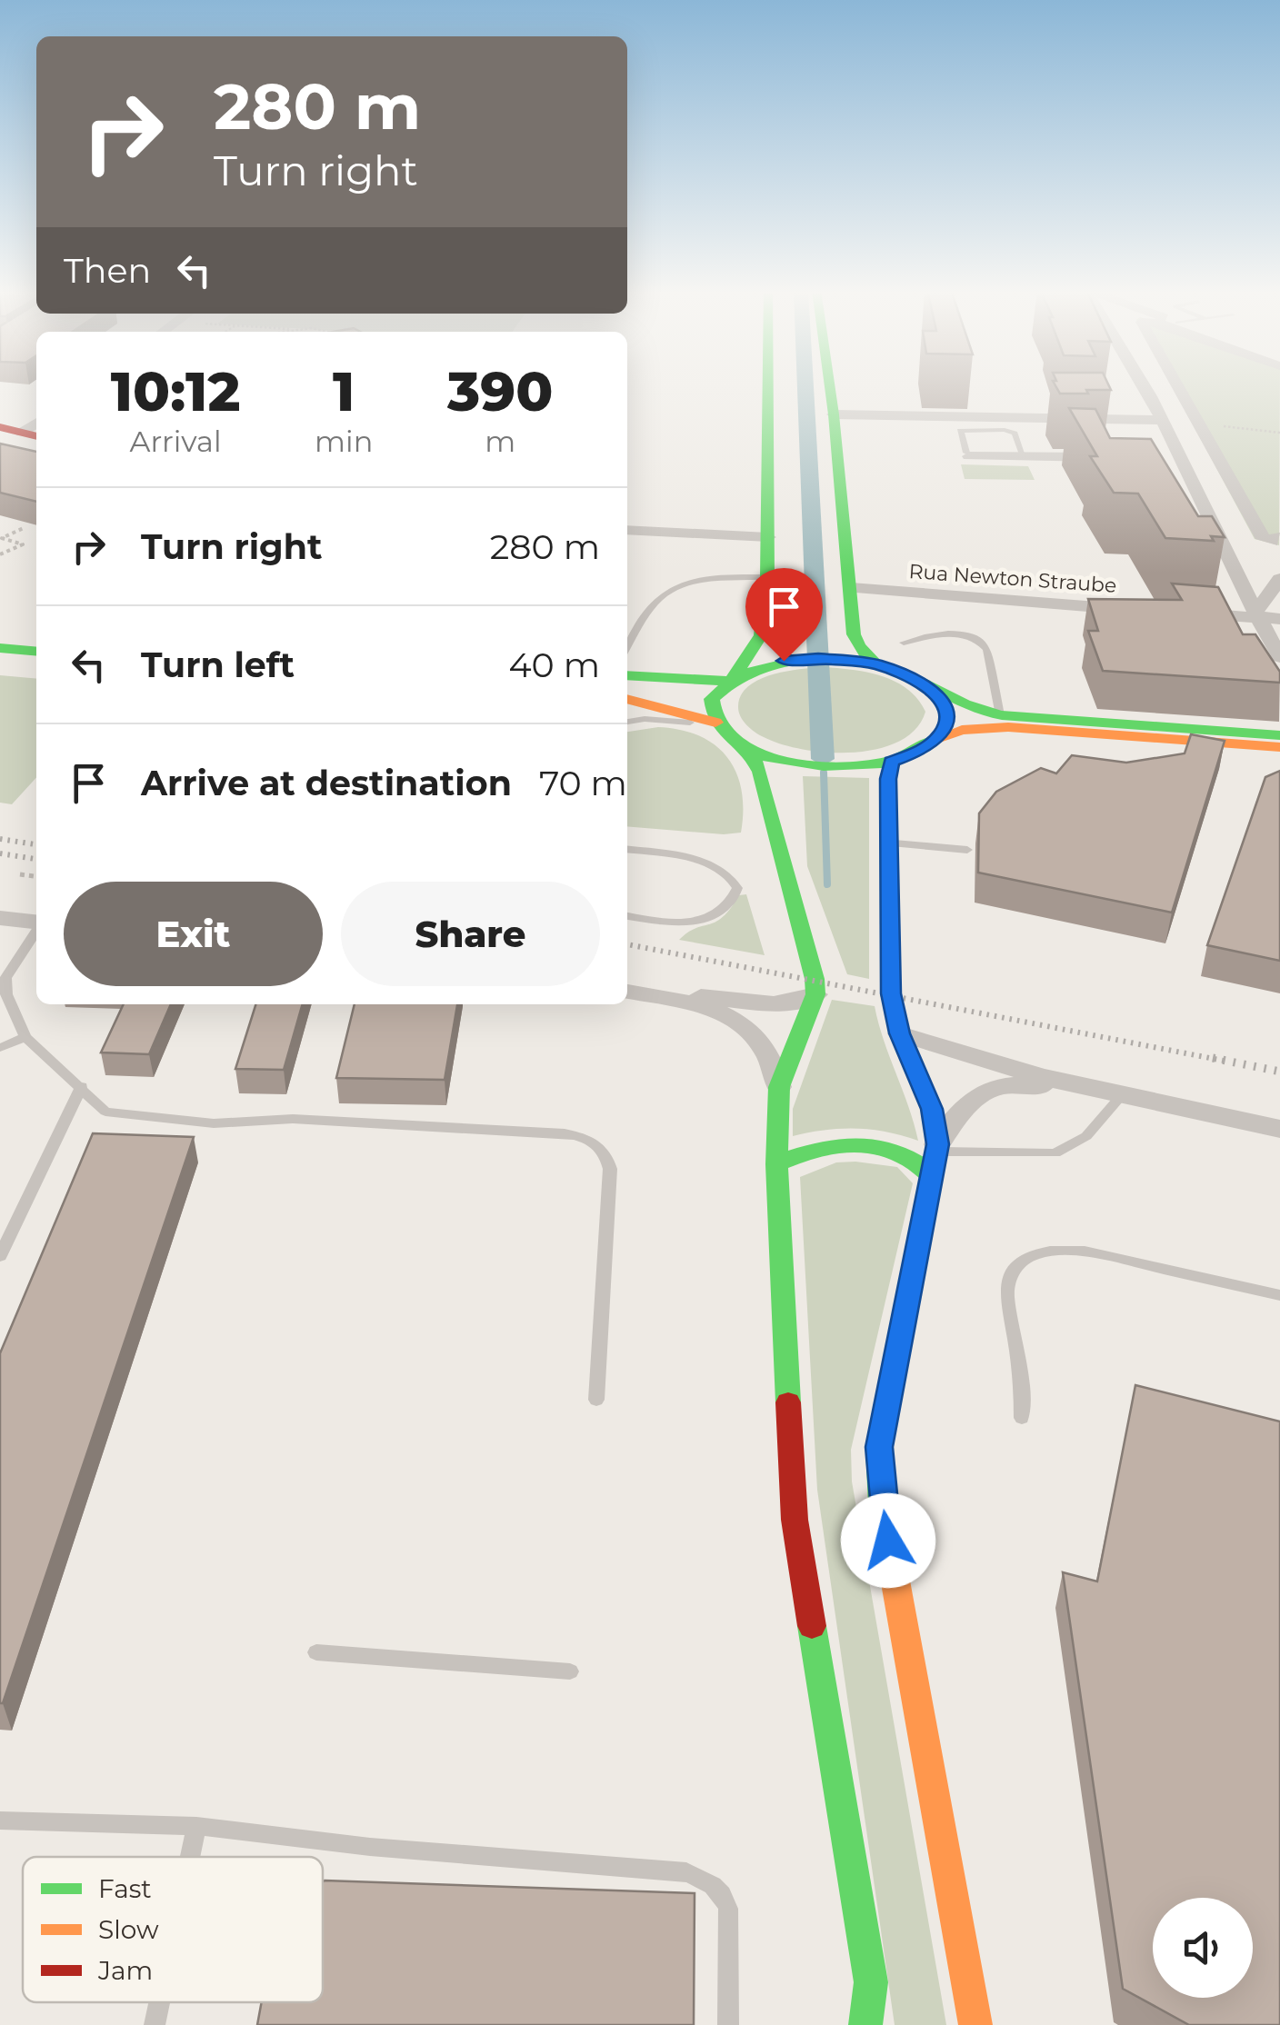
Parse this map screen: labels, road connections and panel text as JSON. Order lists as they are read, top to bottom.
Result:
{
  "streets": {
    "street": ["Rua Newton Straube"]
  },
  "legend": ["Fast", "Slow", "Jam"],
  "page": {
    "turn": ["280 m", "Turn right"],
    "then": "Then",
    "eta": [
      "10:12",
      "Arrival",
      "1",
      "min",
      "390",
      "m"
    ],
    "list": [
      {
        "name": "Turn right",
        "value": "280 m"
      },
      {
        "name": "Turn left",
        "value": "40 m"
      },
      {
        "name": "Arrive at destination",
        "value": "70 m"
      }
    ],
    "buttons": ["Exit", "Share"]
  }
}
